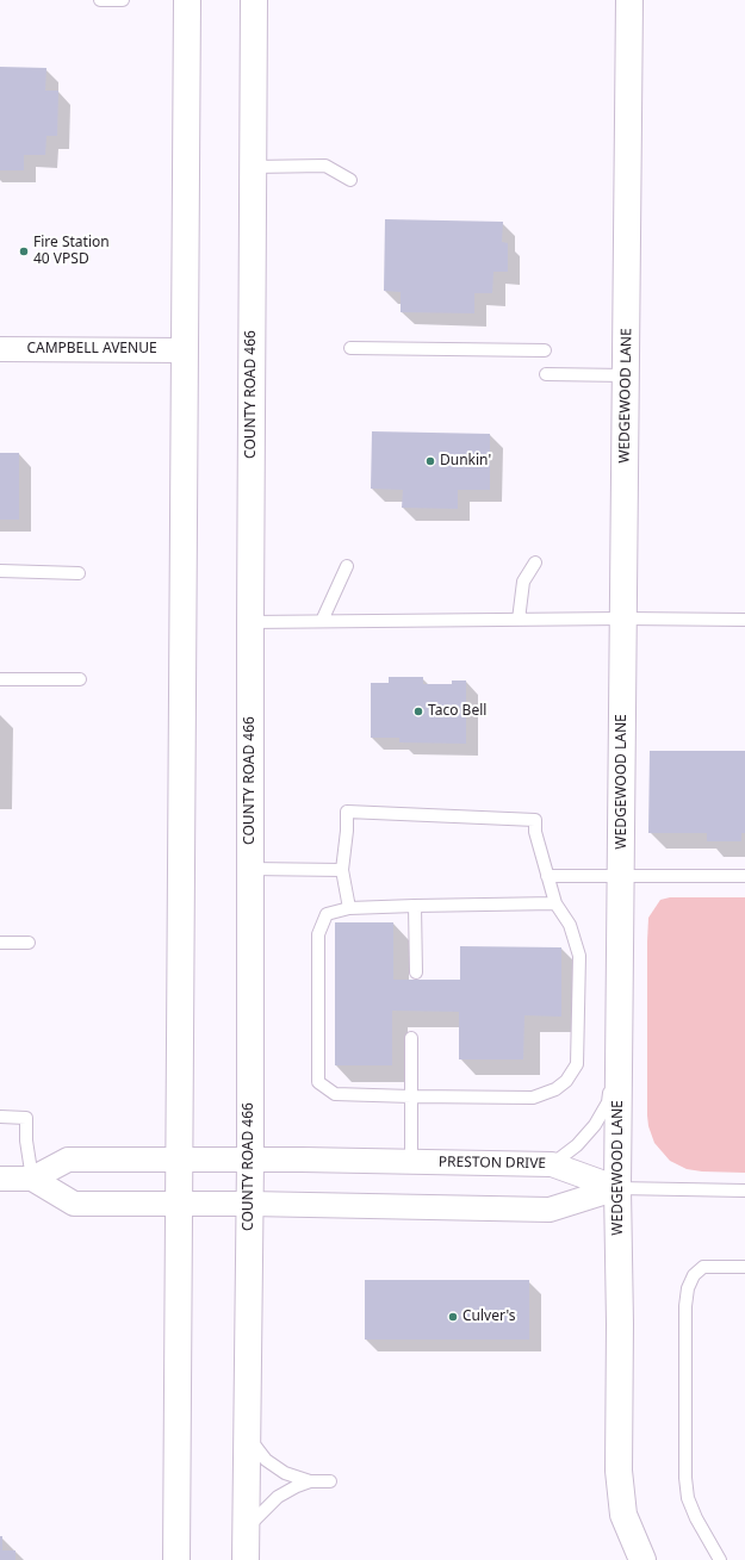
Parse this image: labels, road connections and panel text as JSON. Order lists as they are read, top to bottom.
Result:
{
  "streets": {
    "main road": ["COUNTY ROAD 466", "WEDGEWOOD LANE"],
    "street": ["CAMPBELL AVENUE", "PRESTON DRIVE"]
  },
  "crossings": [
    ["COUNTY ROAD 466", "PRESTON DRIVE"],
    ["WEDGEWOOD LANE", "PRESTON DRIVE"]
  ],
  "places": [
    "Fire Station 40 VPSD",
    "Dunkin'",
    "Taco Bell",
    "Culver's"
  ]
}
